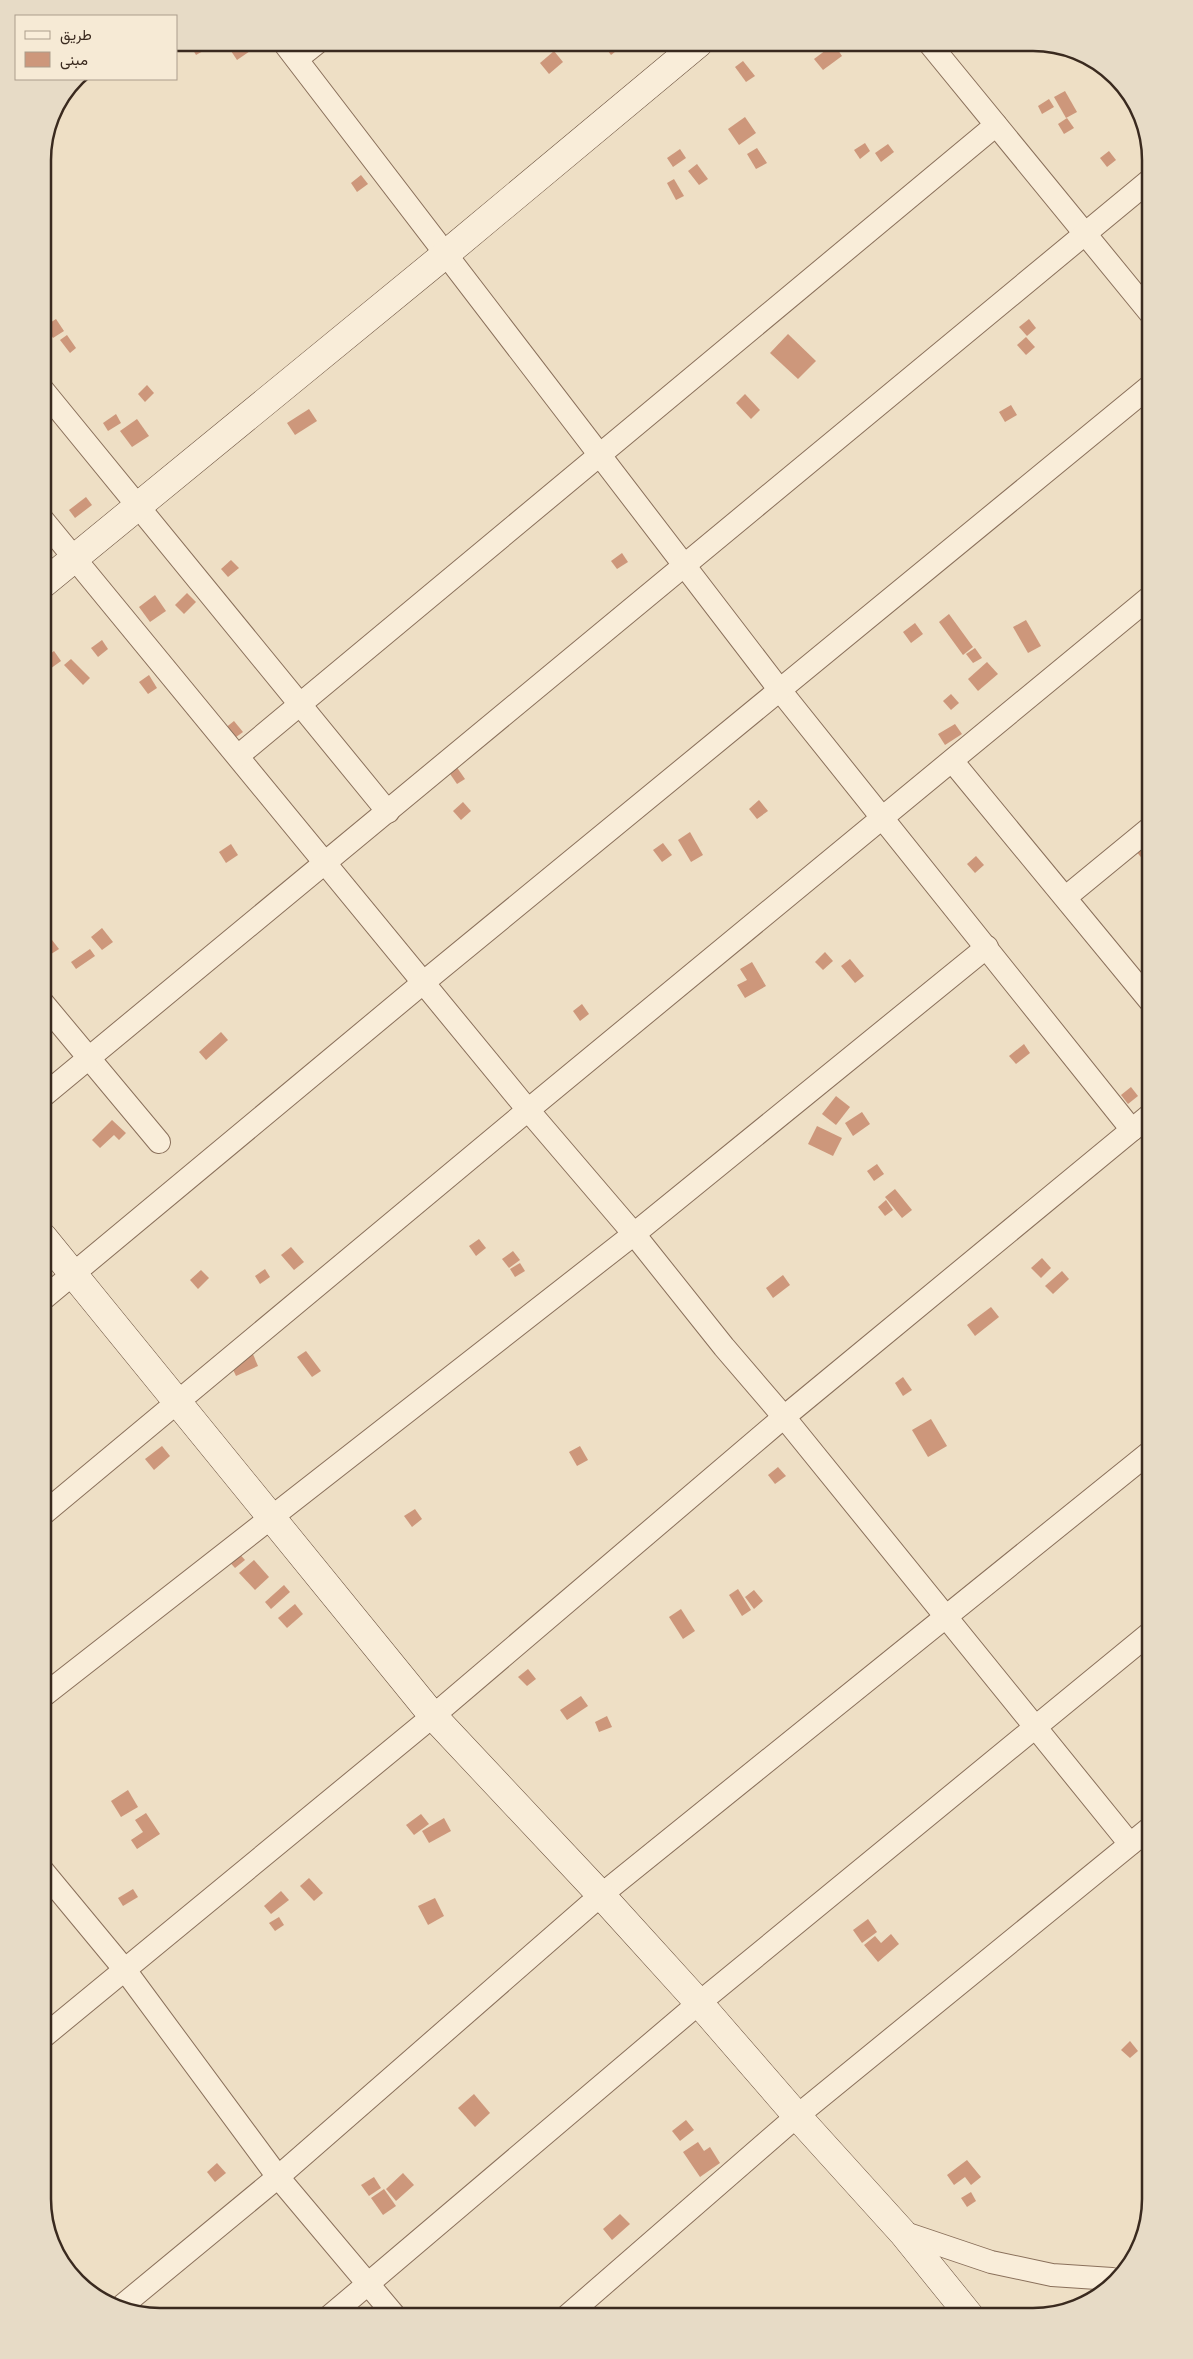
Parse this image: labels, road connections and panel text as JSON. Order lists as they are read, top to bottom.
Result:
{
  "legend": ["طريق", "مبنى"]
}
